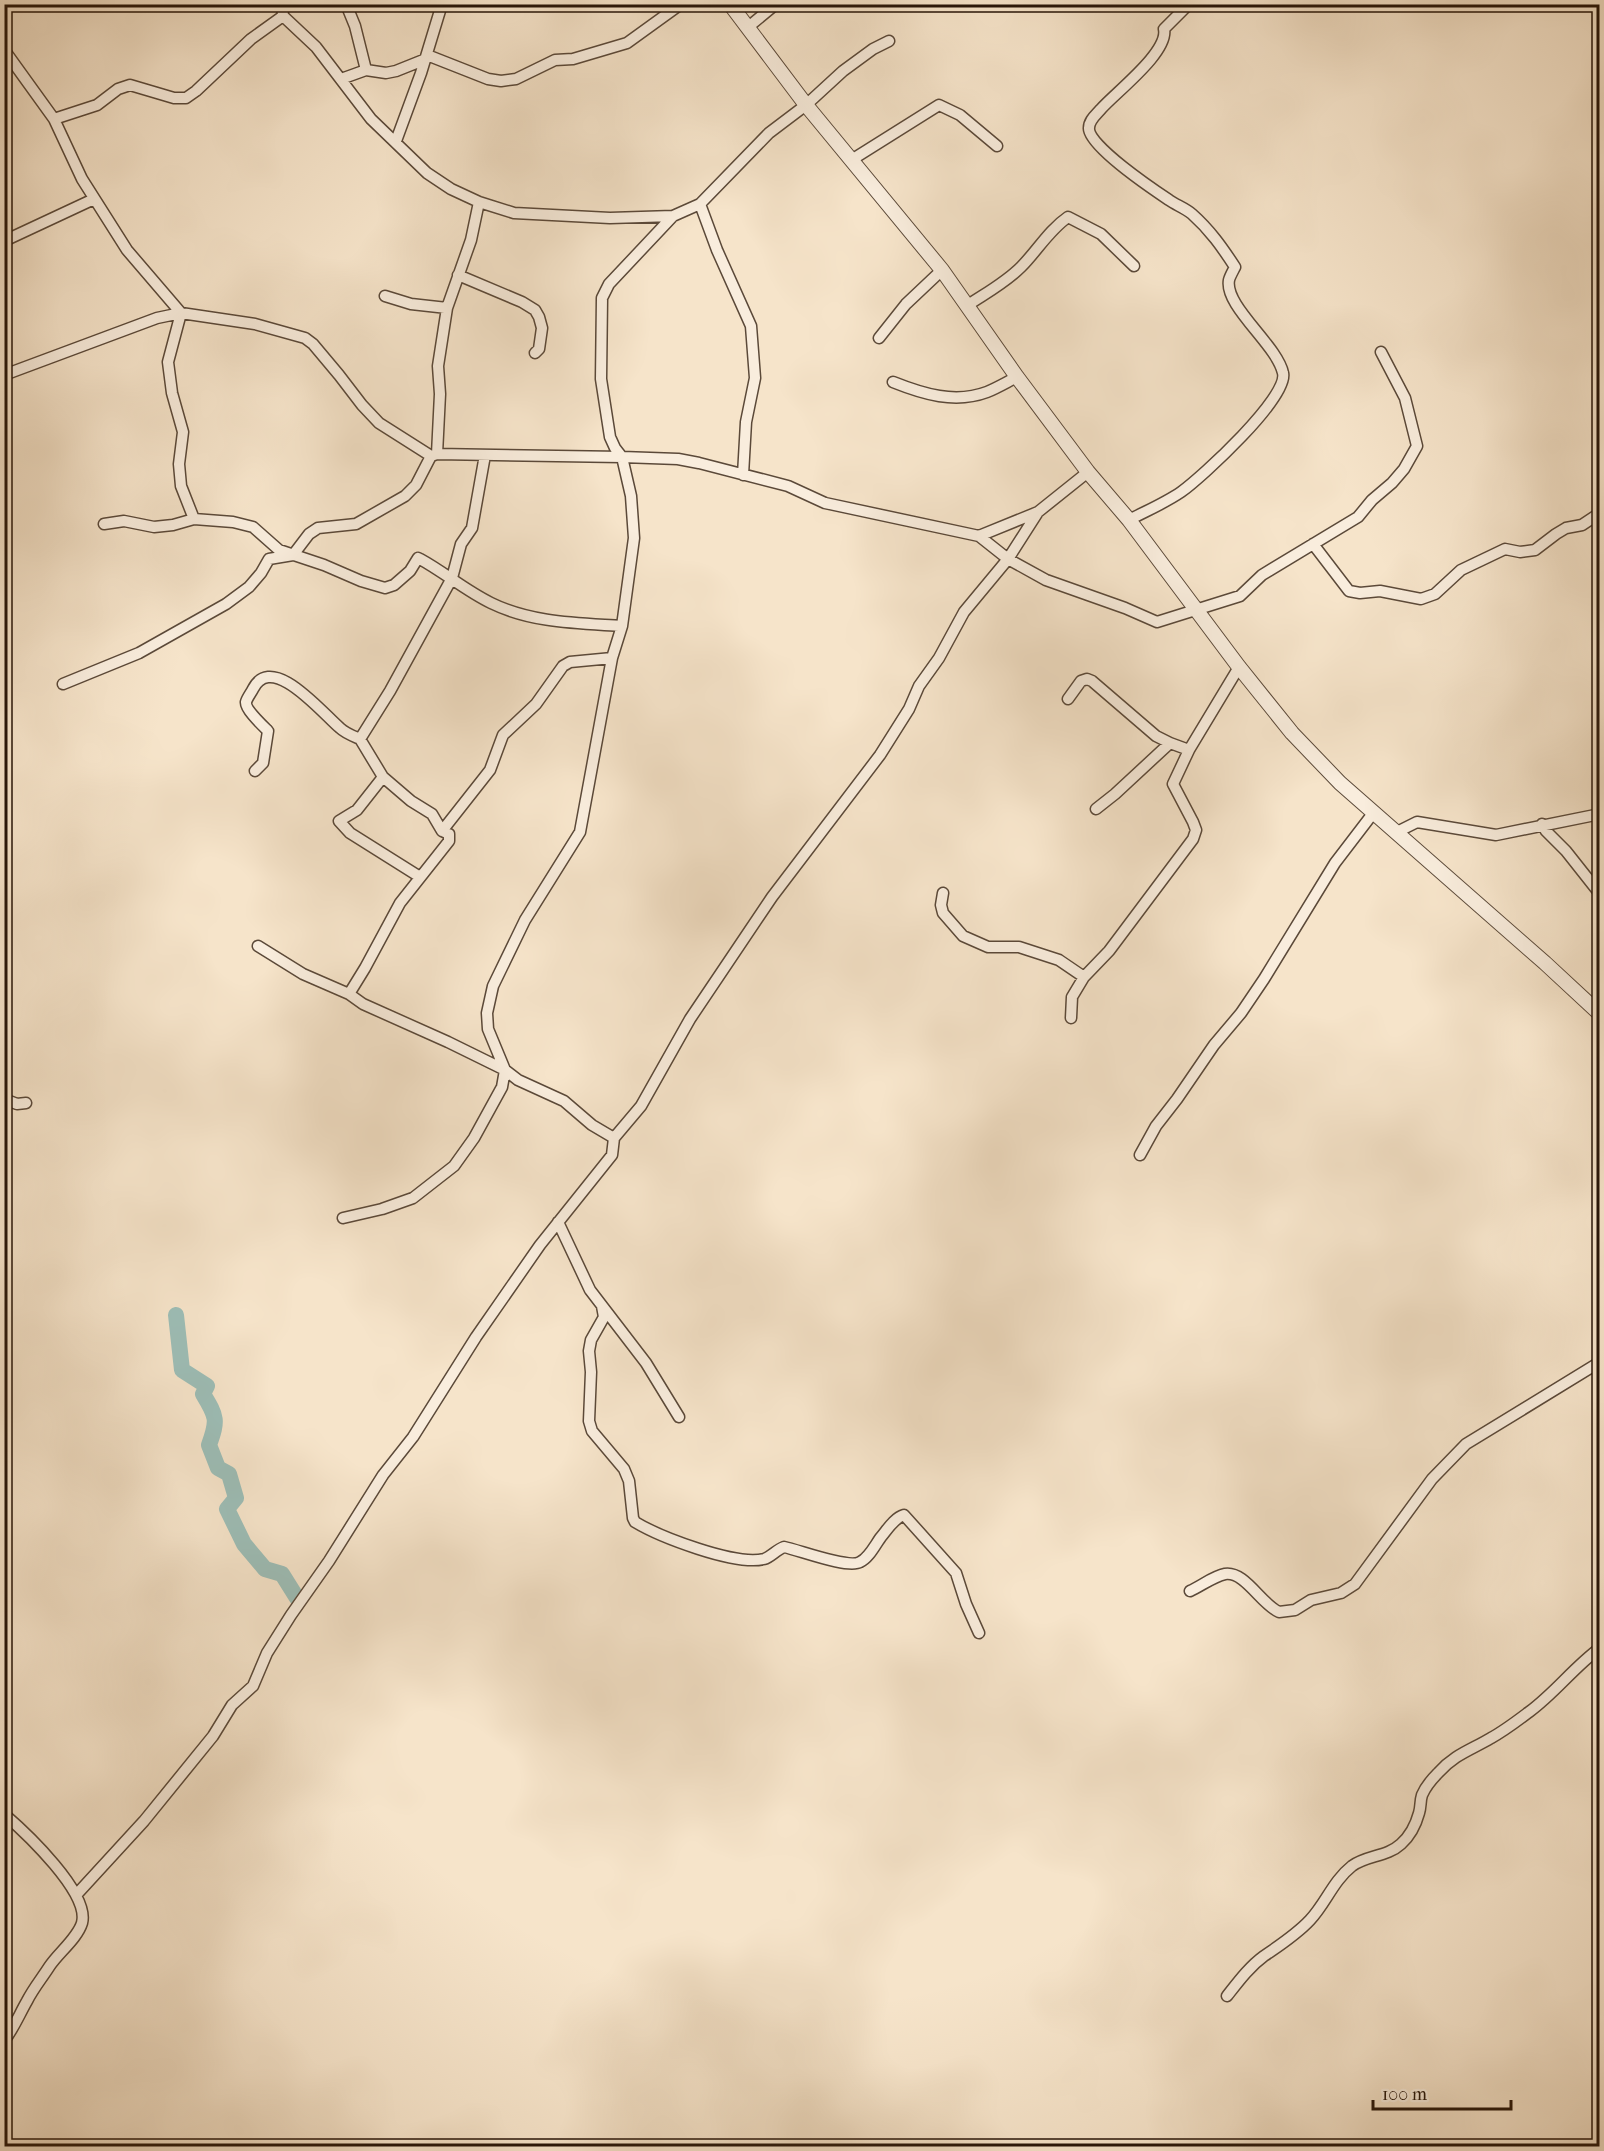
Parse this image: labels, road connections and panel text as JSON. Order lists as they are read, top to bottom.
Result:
{
  "scale_bar": "100 m"
}
